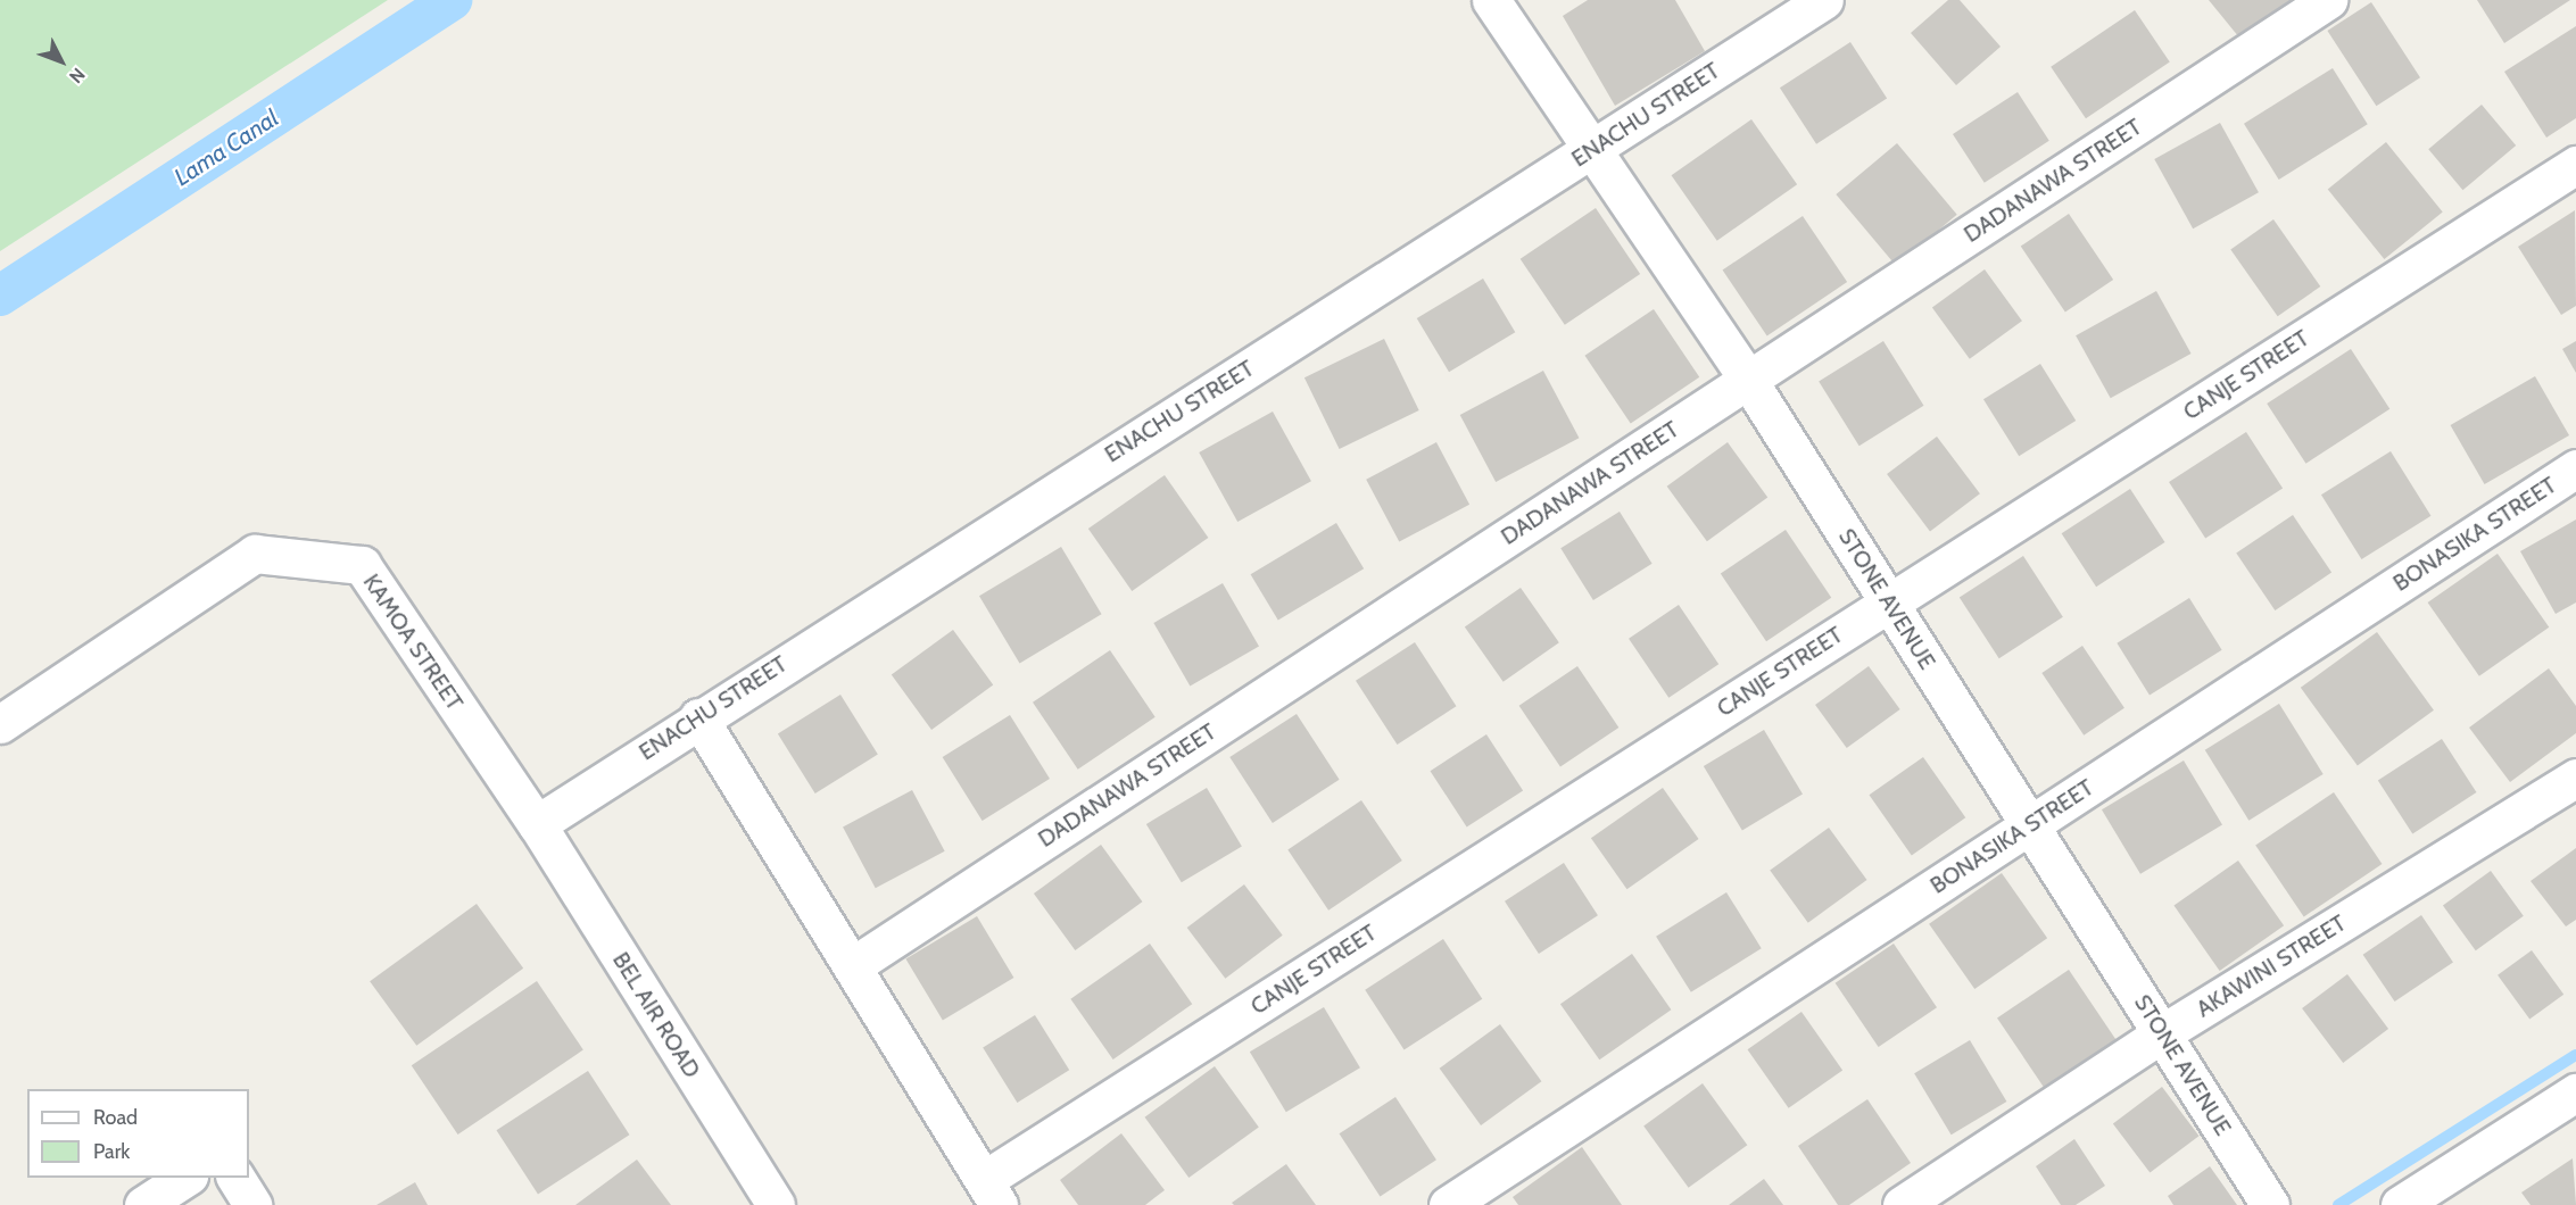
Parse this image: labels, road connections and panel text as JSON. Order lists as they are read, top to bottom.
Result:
{
  "streets": {
    "street": [
      "ENACHU STREET",
      "DADANAWA STREET",
      "CANJE STREET",
      "BONASIKA STREET",
      "STONE AVENUE",
      "KAMOA STREET",
      "AKAWINI STREET",
      "BEL AIR ROAD"
    ]
  },
  "crossings": [
    ["ENACHU STREET", "STONE AVENUE"],
    ["ENACHU STREET", "KAMOA STREET"],
    ["ENACHU STREET", "BEL AIR ROAD"],
    ["DADANAWA STREET", "STONE AVENUE"],
    ["CANJE STREET", "STONE AVENUE"],
    ["BONASIKA STREET", "STONE AVENUE"],
    ["STONE AVENUE", "AKAWINI STREET"],
    ["KAMOA STREET", "BEL AIR ROAD"]
  ],
  "water": ["Lama Canal"],
  "legend": ["Road", "Park"],
  "north": "bottom right"
}
